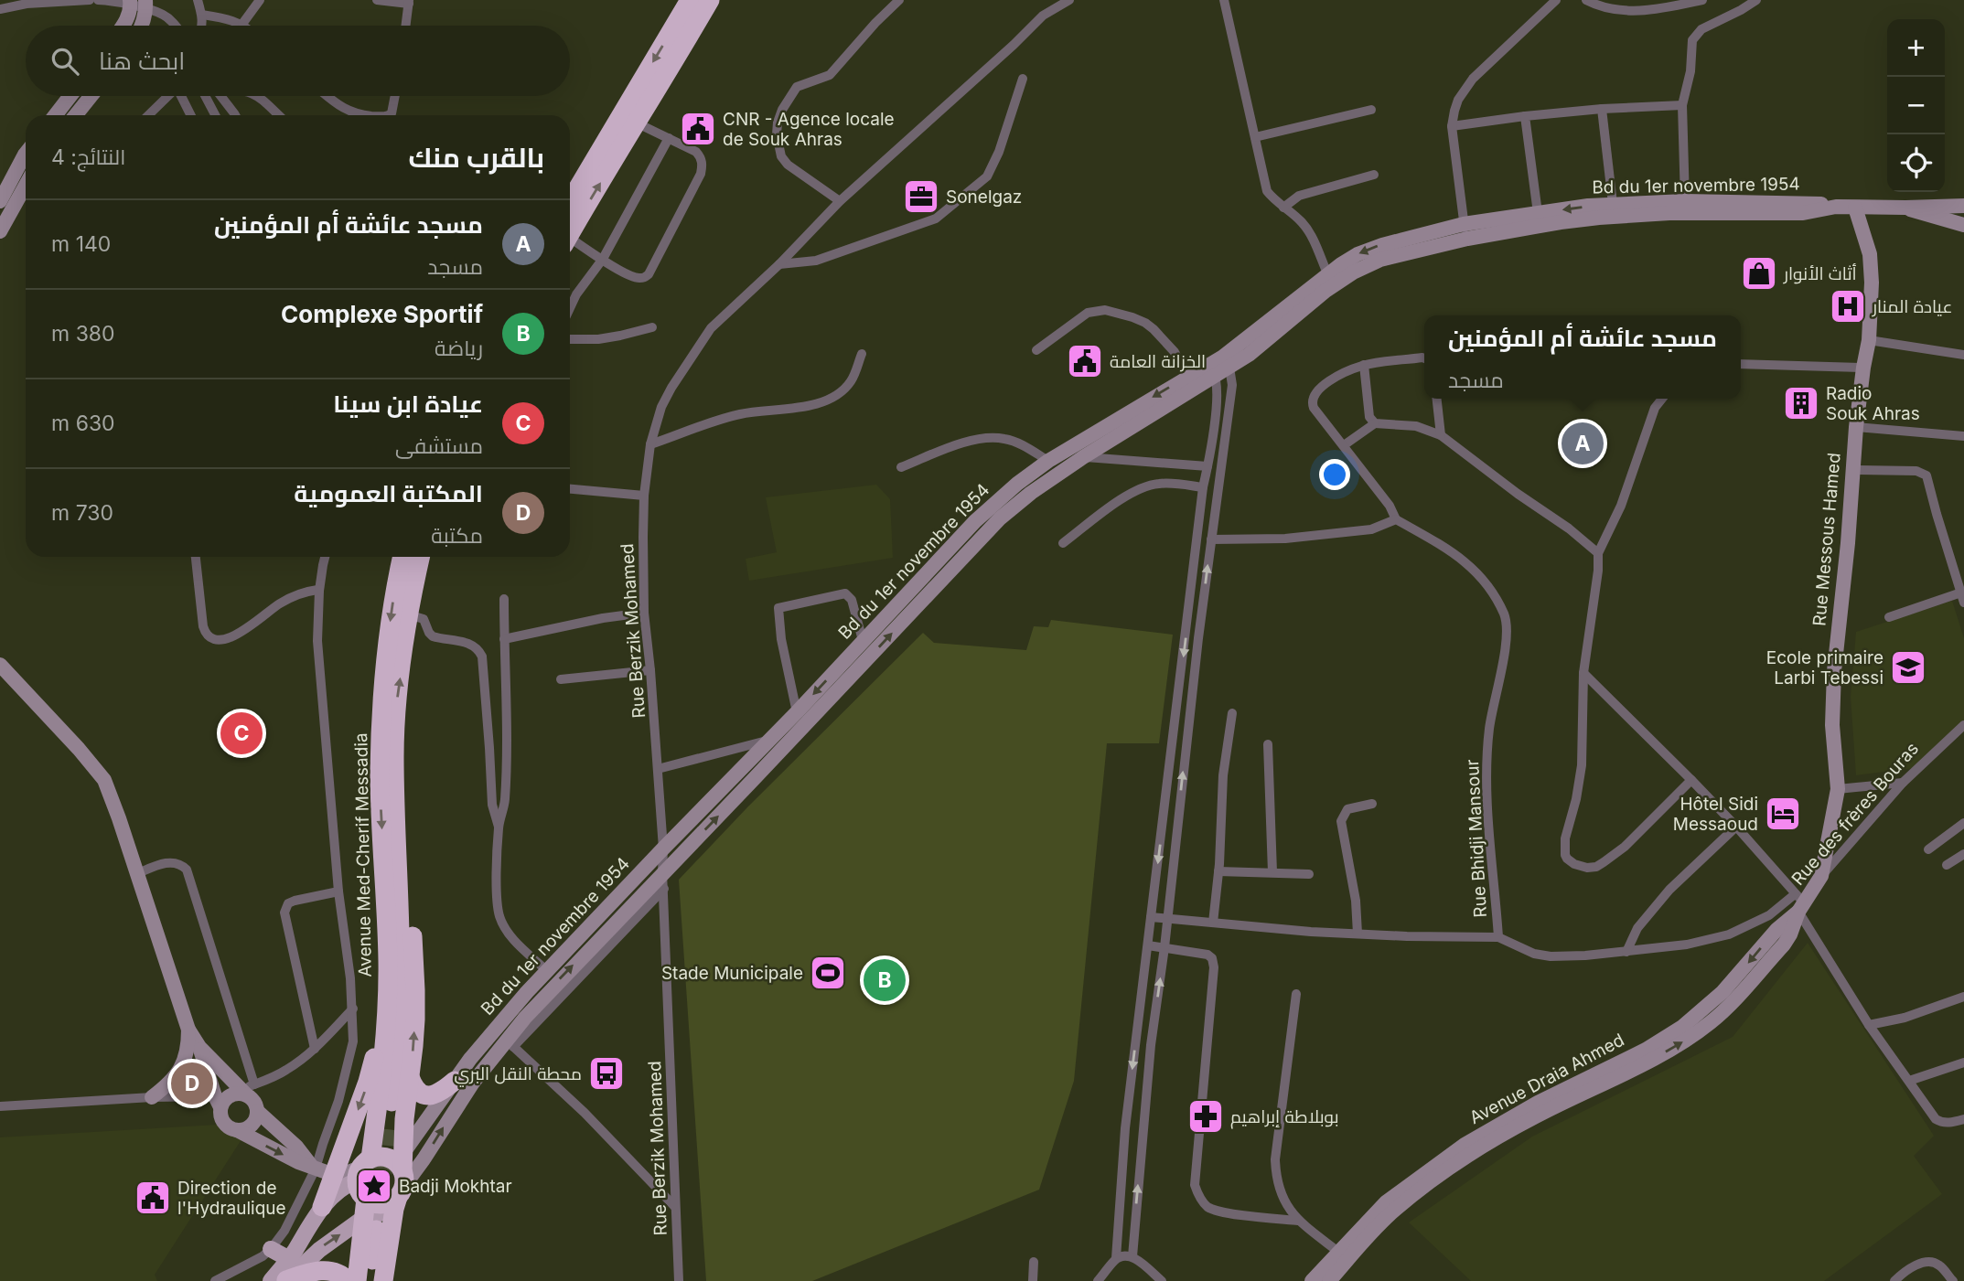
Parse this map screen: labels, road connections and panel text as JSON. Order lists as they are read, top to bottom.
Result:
{
  "streets": {
    "highway": ["Avenue Med-Cherif Messadia"],
    "street": [
      "Bd du 1er novembre 1954",
      "Rue Messous Hamed",
      "Rue Berzik Mohamed",
      "Rue des frères Bouras",
      "Rue Bhidji Mansour",
      "Avenue Draia Ahmed"
    ]
  },
  "crossings": [
    ["Bd du 1er novembre 1954", "Rue Berzik Mohamed"],
    ["Rue Messous Hamed", "Rue des frères Bouras"],
    ["Rue des frères Bouras", "Avenue Draia Ahmed"]
  ],
  "places": {
    "public building": ["CNR - Agence locale de Souk Ahras", "الخزانة العامة", "Direction de l'Hydraulique"],
    "office": ["Sonelgaz"],
    "shop": ["أثاث الأنوار"],
    "hospital": ["عيادة المنار"],
    "building": ["Radio Souk Ahras"],
    "school or university": ["Ecole primaire Larbi Tebessi"],
    "hotel": ["Hôtel Sidi Messaoud"],
    "sports": ["Stade Municipale"],
    "bus stop": ["محطة النقل البري"],
    "pharmacy": ["بوبلاطة إبراهيم"],
    "place": ["Badji Mokhtar"]
  },
  "page": {
    "map_buttons": ["+", "−"],
    "search": "ابحث هنا",
    "heading": ["بالقرب منك", "النتائج: 4"],
    "list": [
      {
        "mark": "A",
        "name": "مسجد عائشة أم المؤمنين",
        "note": "مسجد",
        "value": "140 m"
      },
      {
        "mark": "B",
        "name": "Complexe Sportif",
        "note": "رياضة",
        "value": "380 m"
      },
      {
        "mark": "C",
        "name": "عيادة ابن سينا",
        "note": "مستشفى",
        "value": "630 m"
      },
      {
        "mark": "D",
        "name": "المكتبة العمومية",
        "note": "مكتبة",
        "value": "730 m"
      }
    ],
    "popup": ["مسجد عائشة أم المؤمنين", "مسجد"],
    "pins": [
      "A",
      "C",
      "B",
      "D"
    ]
  }
}
